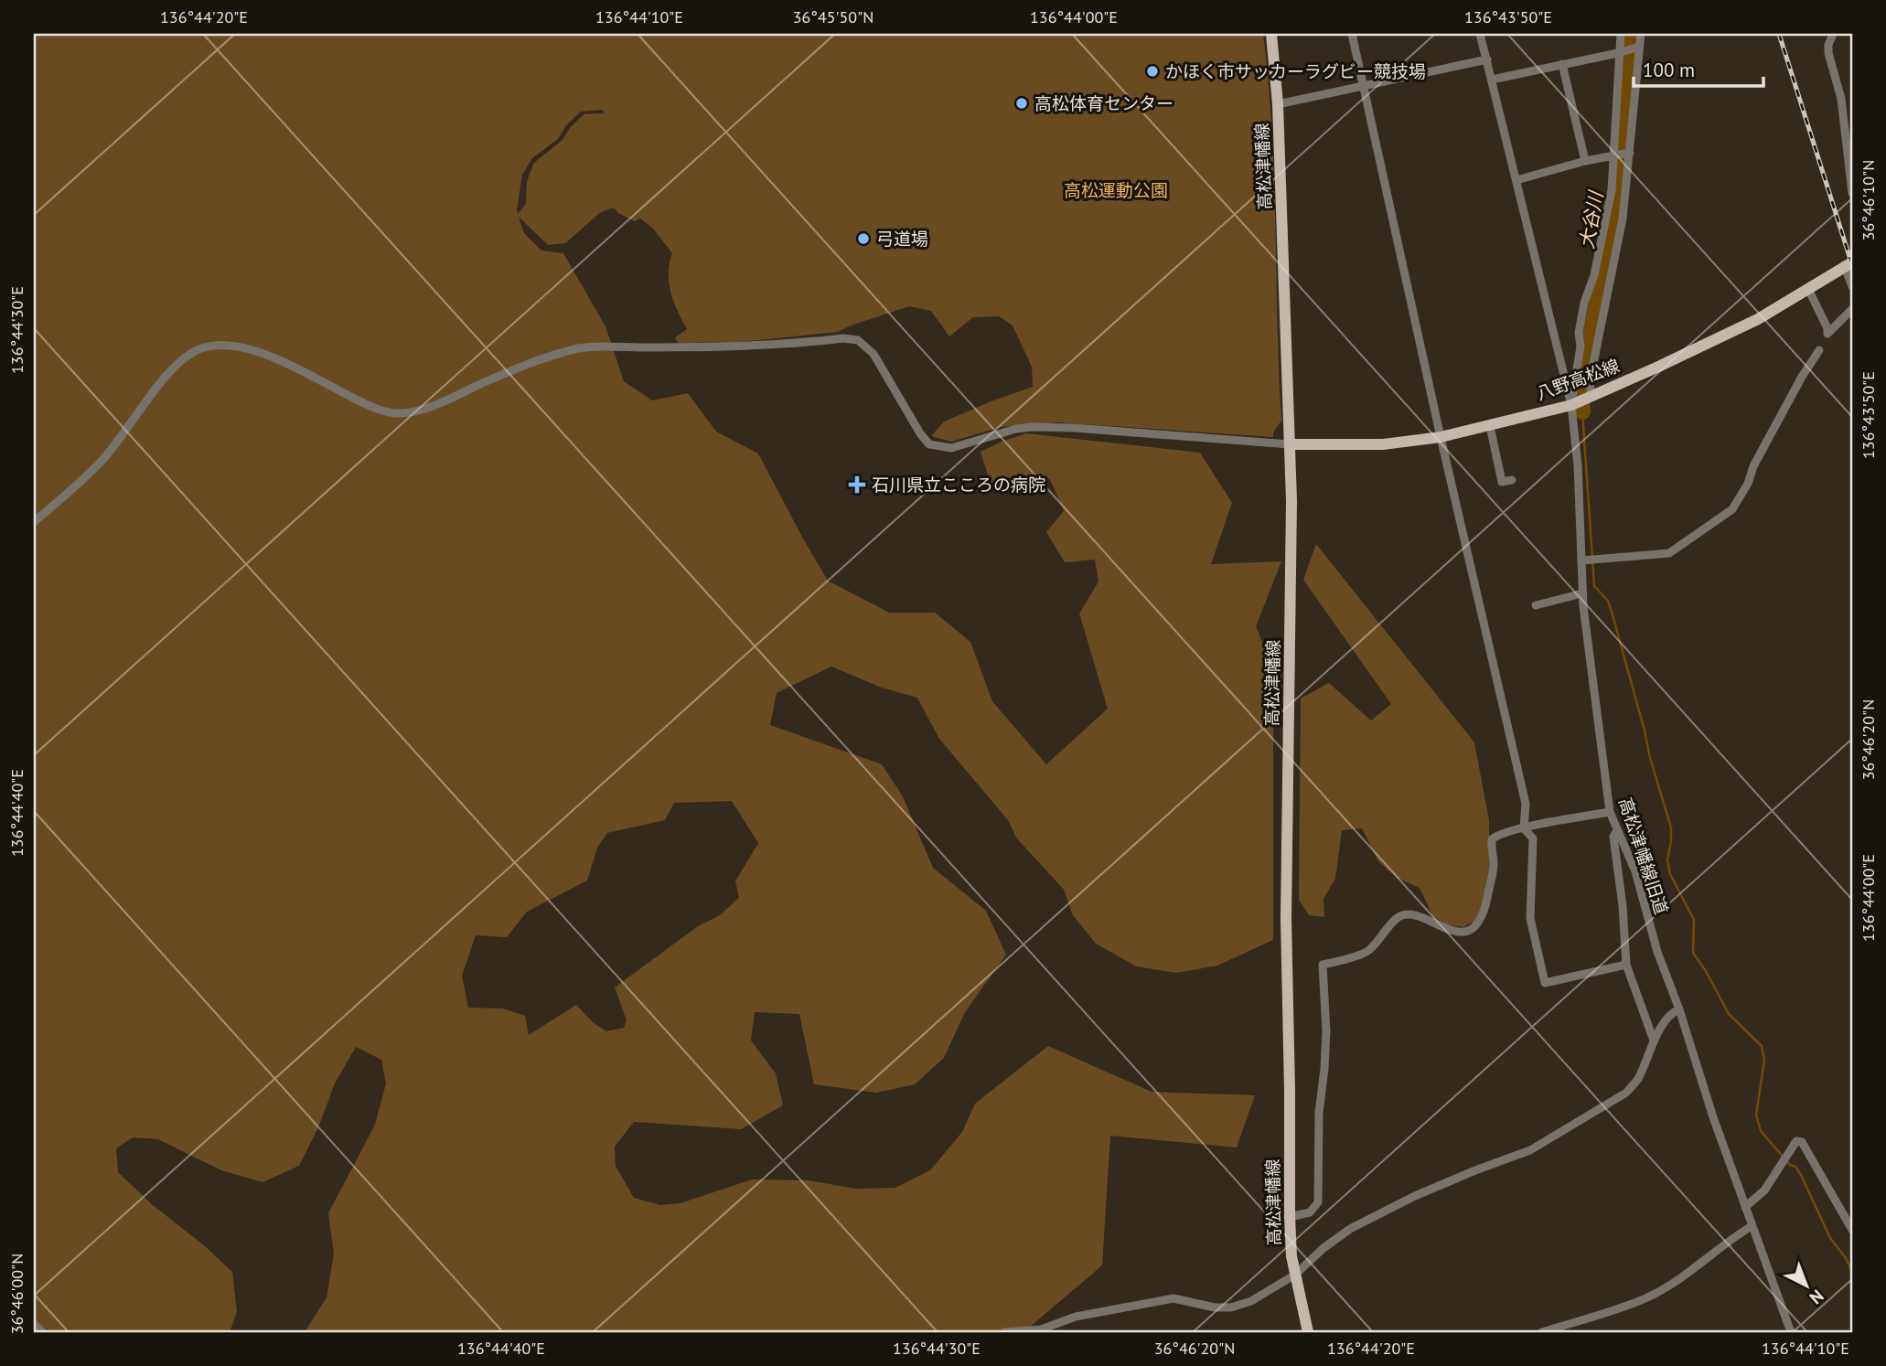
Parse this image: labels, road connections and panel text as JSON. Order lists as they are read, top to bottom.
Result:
{
  "streets": {
    "main road": ["高松津幡線", "八野高松線"],
    "street": ["高松津幡線旧道"]
  },
  "crossings": [
    ["高松津幡線", "八野高松線"],
    ["八野高松線", "高松津幡線旧道"]
  ],
  "water": ["大谷川"],
  "parks": ["高松運動公園"],
  "places": {
    "other": ["かほく市サッカーラグビー競技場", "高松体育センター", "弓道場"],
    "health": ["石川県立こころの病院"]
  },
  "scale_bar": "100 m",
  "north": "bottom right",
  "coordinates": [
    "136°44'20\"E",
    "136°44'10\"E",
    "36°45'50\"N",
    "136°44'00\"E",
    "136°43'50\"E",
    "36°46'10\"N",
    "136°44'30\"E",
    "36°46'20\"N",
    "136°44'40\"E",
    "36°46'00\"N"
  ]
}
